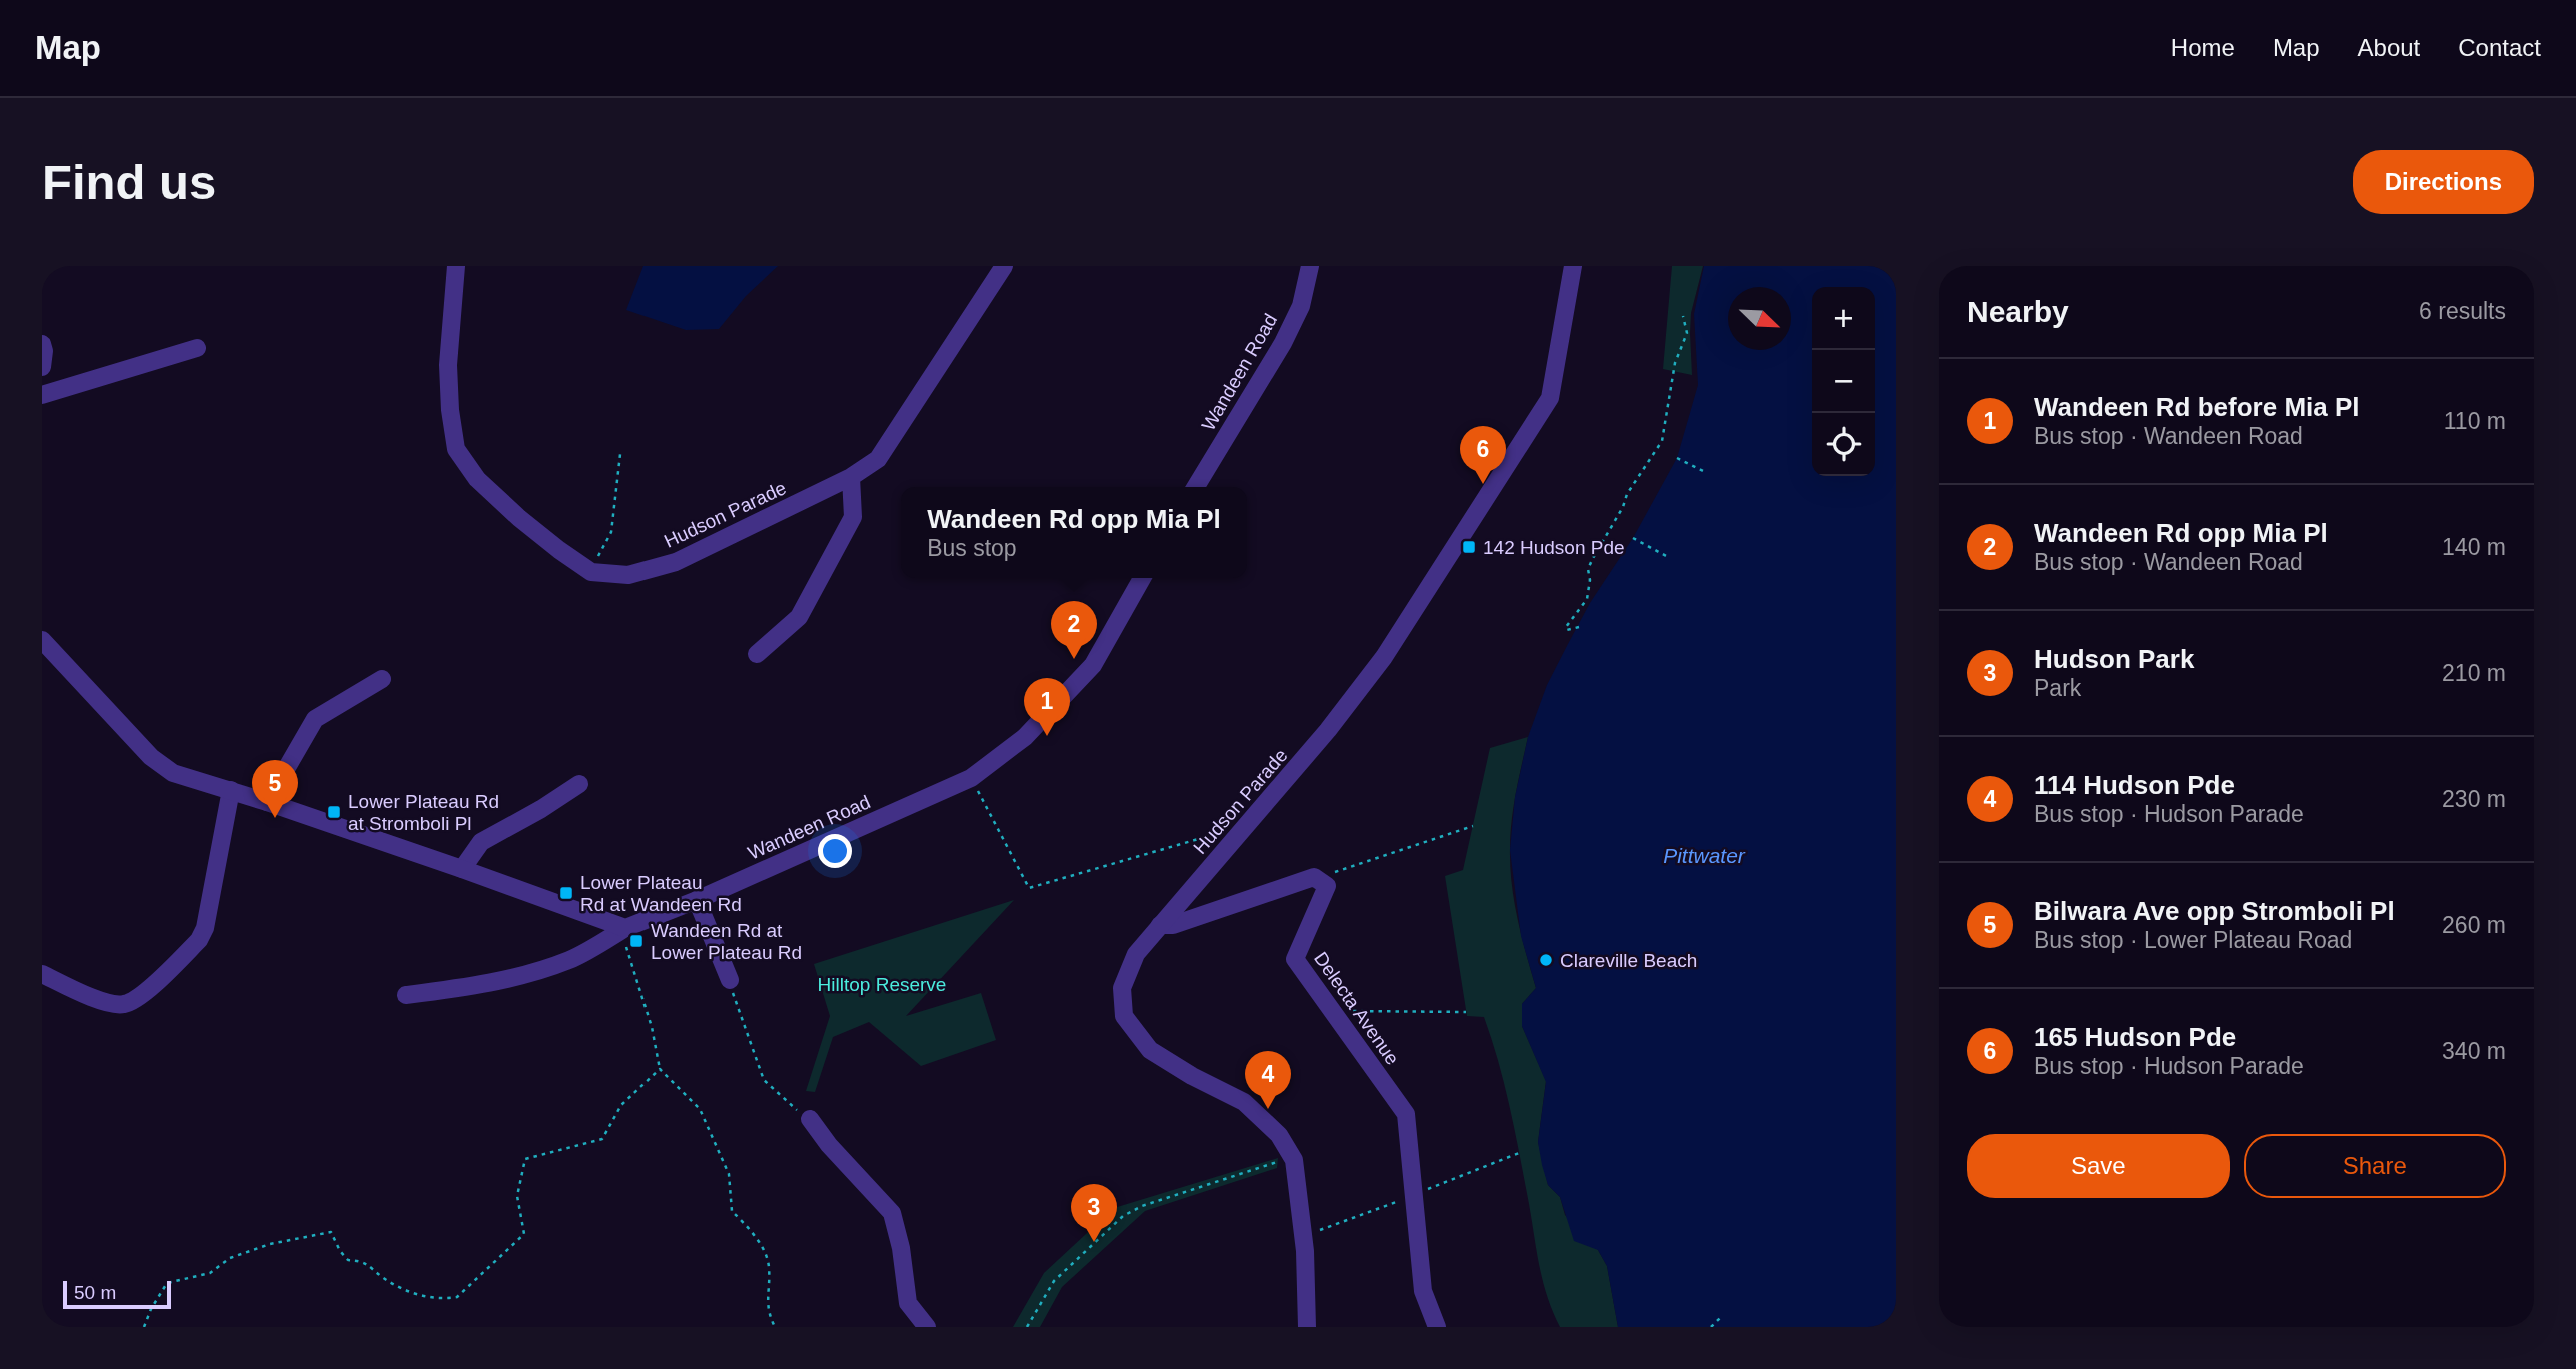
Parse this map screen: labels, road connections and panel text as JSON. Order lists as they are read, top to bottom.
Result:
{
  "streets": {
    "street": ["Wandeen Road", "Hudson Parade", "Delecta Avenue"]
  },
  "water": ["Pittwater"],
  "parks": ["Hilltop Reserve"],
  "places": {
    "transit": [
      "142 Hudson Pde",
      "Lower Plateau Rd at Stromboli Pl",
      "Lower Plateau Rd at Wandeen Rd",
      "Wandeen Rd at Lower Plateau Rd"
    ],
    "other": ["Clareville Beach"]
  },
  "scale_bar": "50 m",
  "north": "bottom right",
  "page": {
    "header": "Map",
    "nav": [
      "Home",
      "Map",
      "About",
      "Contact"
    ],
    "buttons": [
      "Directions",
      ["Save", "Share"]
    ],
    "title": "Find us",
    "heading": ["Nearby", "6 results"],
    "map_buttons": ["+", "−"],
    "list": [
      {
        "mark": "1",
        "name": "Wandeen Rd before Mia Pl",
        "note": "Bus stop · Wandeen Road",
        "value": "110 m"
      },
      {
        "mark": "2",
        "name": "Wandeen Rd opp Mia Pl",
        "note": "Bus stop · Wandeen Road",
        "value": "140 m"
      },
      {
        "mark": "3",
        "name": "Hudson Park",
        "note": "Park",
        "value": "210 m"
      },
      {
        "mark": "4",
        "name": "114 Hudson Pde",
        "note": "Bus stop · Hudson Parade",
        "value": "230 m"
      },
      {
        "mark": "5",
        "name": "Bilwara Ave opp Stromboli Pl",
        "note": "Bus stop · Lower Plateau Road",
        "value": "260 m"
      },
      {
        "mark": "6",
        "name": "165 Hudson Pde",
        "note": "Bus stop · Hudson Parade",
        "value": "340 m"
      }
    ],
    "pins": [
      "6",
      "2",
      "1",
      "5",
      "4",
      "3"
    ],
    "popup": ["Wandeen Rd opp Mia Pl", "Bus stop"],
    "scale": "50 m"
  }
}
